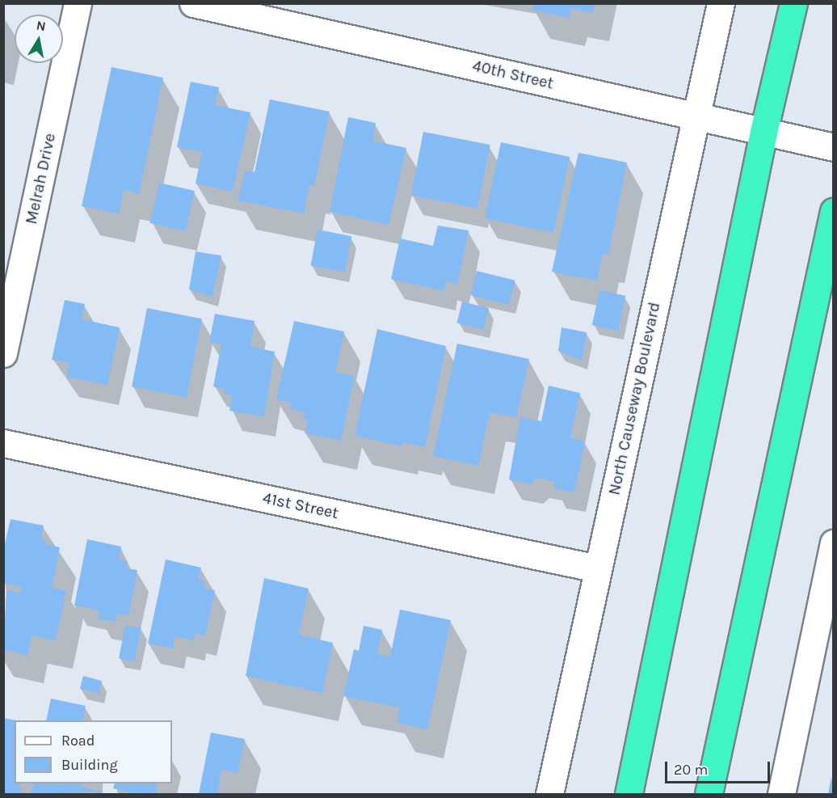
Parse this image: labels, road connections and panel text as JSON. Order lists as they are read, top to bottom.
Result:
{
  "streets": {
    "street": [
      "40th Street",
      "Melrah Drive",
      "North Causeway Boulevard",
      "41st Street"
    ]
  },
  "crossings": [
    ["40th Street", "North Causeway Boulevard"],
    ["North Causeway Boulevard", "41st Street"]
  ],
  "legend": ["Road", "Building"],
  "scale_bar": "20 m",
  "north": "top"
}
